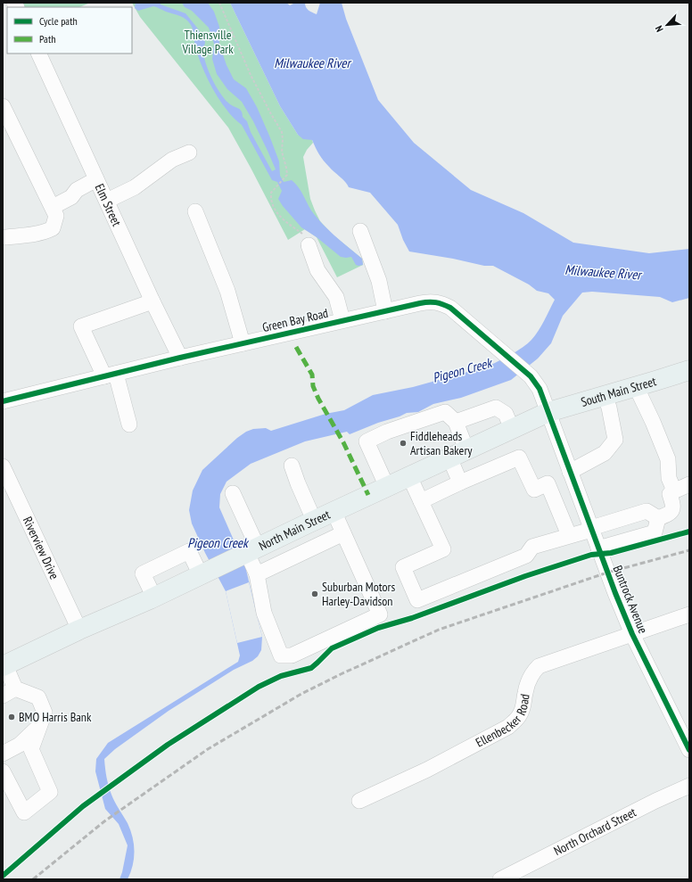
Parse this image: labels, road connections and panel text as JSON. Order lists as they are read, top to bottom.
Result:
{
  "streets": {
    "main road": ["South Main Street", "North Main Street"],
    "street": [
      "Elm Street",
      "Green Bay Road",
      "Riverview Drive",
      "Buntrock Avenue",
      "Ellenbecker Road",
      "North Orchard Street"
    ]
  },
  "crossings": [
    ["Elm Street", "Green Bay Road"],
    ["Green Bay Road", "South Main Street"],
    ["Green Bay Road", "North Main Street"],
    ["Green Bay Road", "Buntrock Avenue"],
    ["South Main Street", "North Main Street"],
    ["South Main Street", "Buntrock Avenue"],
    ["North Main Street", "Riverview Drive"],
    ["North Main Street", "Buntrock Avenue"],
    ["Buntrock Avenue", "Ellenbecker Road"]
  ],
  "water": ["Milwaukee River", "Pigeon Creek"],
  "parks": ["Thiensville Village Park"],
  "places": ["Fiddleheads Artisan Bakery", "Suburban Motors Harley-Davidson", "BMO Harris Bank"],
  "legend": ["Cycle path", "Path"],
  "north": "bottom left"
}
